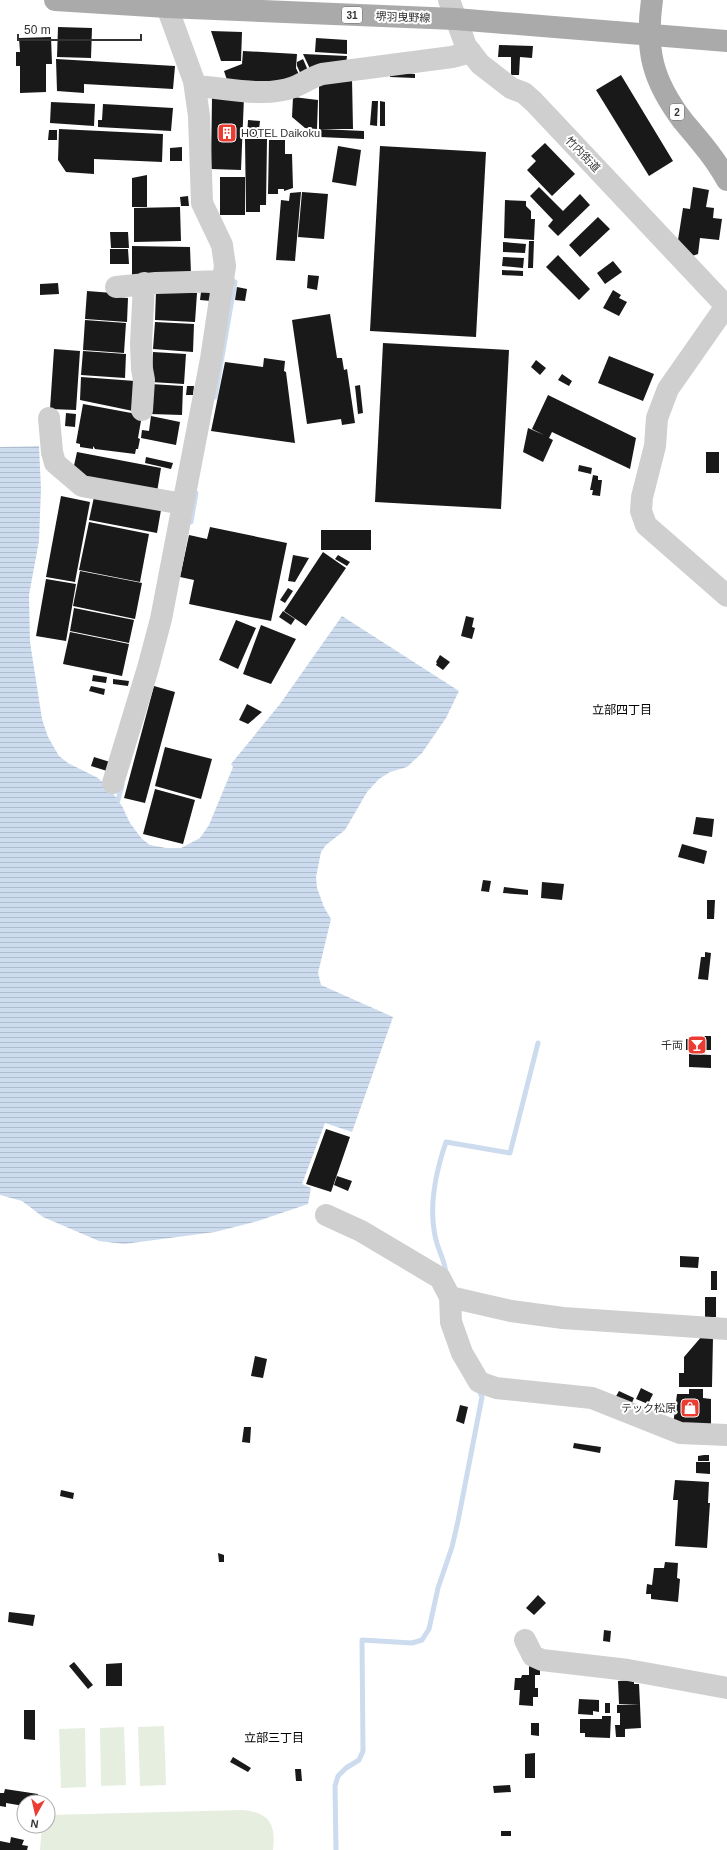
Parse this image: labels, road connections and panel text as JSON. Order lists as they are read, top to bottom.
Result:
{
  "streets": {
    "main road": ["31", "堺羽曳野線", "2"],
    "street": ["竹内街道"]
  },
  "crossings": [
    ["堺羽曳野線", "2"],
    ["堺羽曳野線", "竹内街道"]
  ],
  "districts": ["立部四丁目", "立部三丁目"],
  "places": {
    "building": ["HOTEL Daikoku"],
    "bar": ["千両"],
    "shop": ["テック松原"]
  },
  "scale_bar": "50 m",
  "north": "bottom"
}
